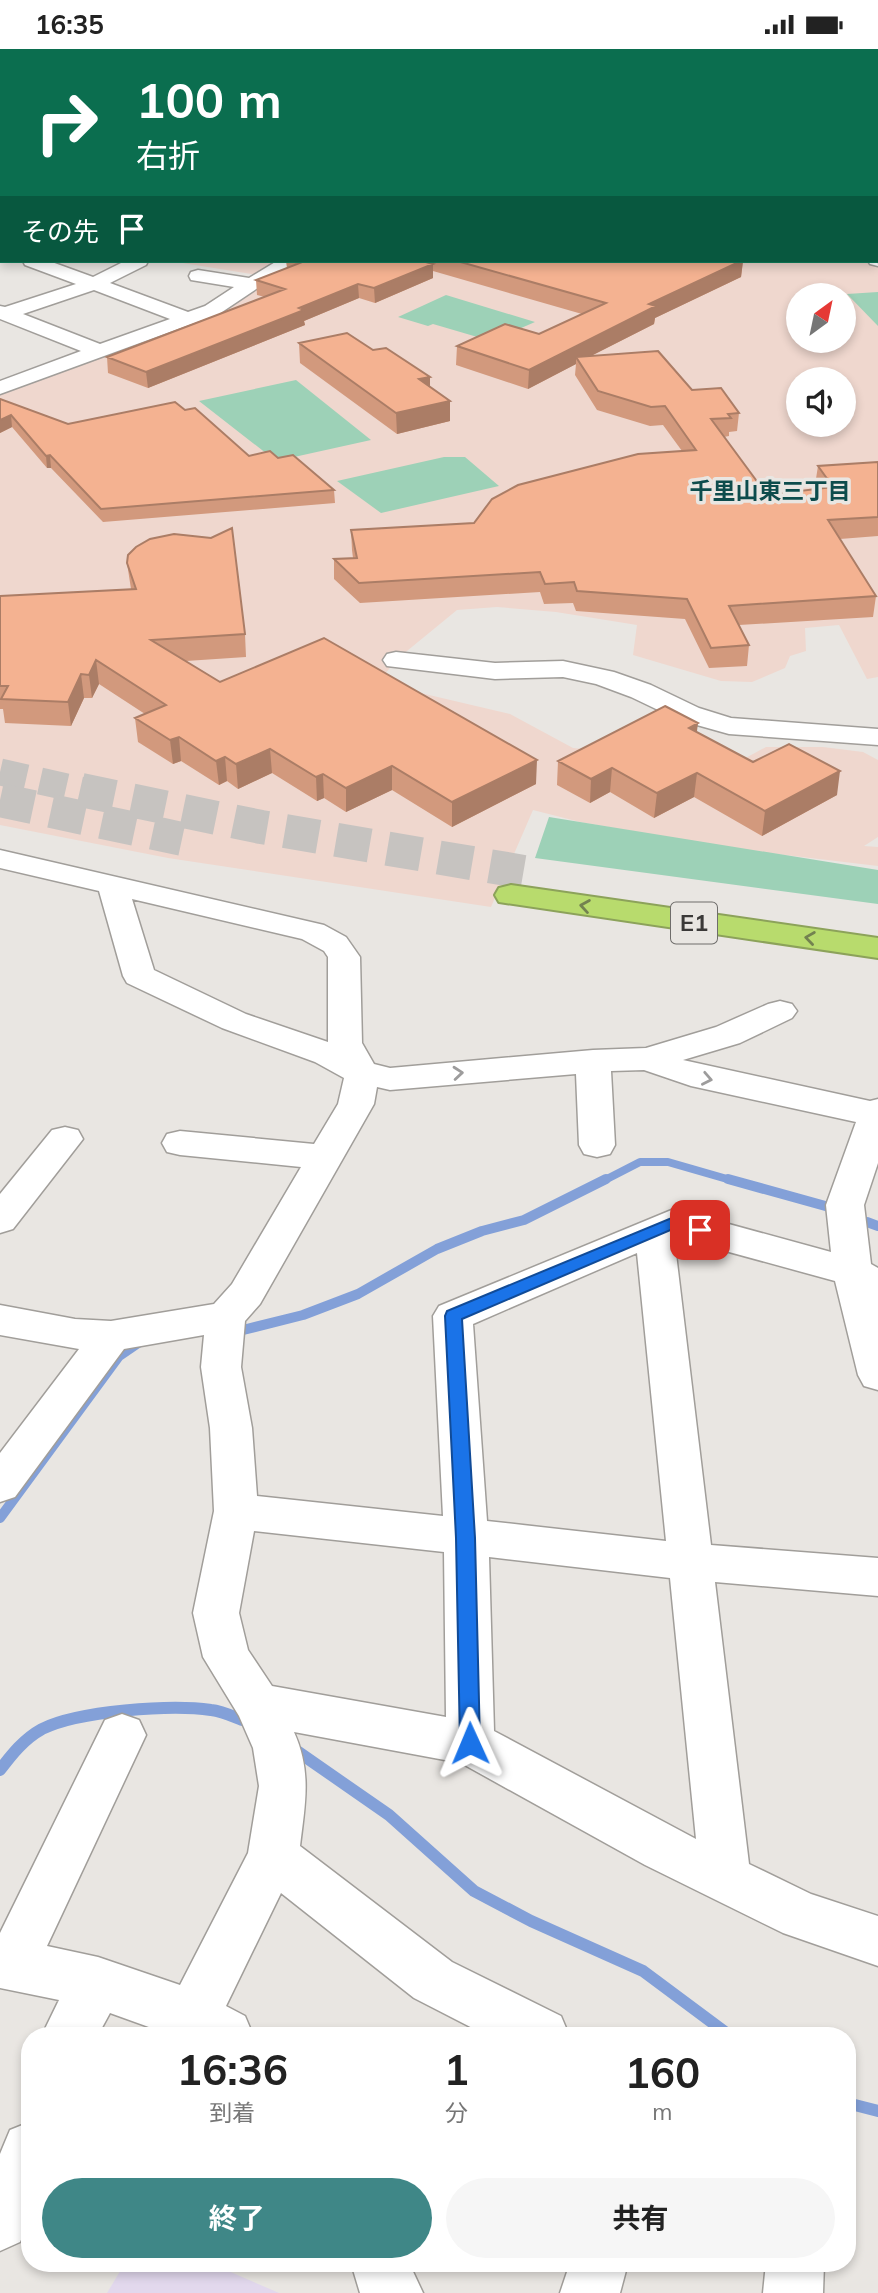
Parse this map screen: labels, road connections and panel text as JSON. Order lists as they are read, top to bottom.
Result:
{
  "streets": {
    "highway": ["E1"]
  },
  "districts": ["千里山東三丁目"],
  "north": "top right",
  "page": {
    "status": "16:35",
    "turn": ["100 m", "右折"],
    "then": "その先",
    "eta": [
      "16:36",
      "到着",
      "1",
      "分",
      "160",
      "m"
    ],
    "buttons": ["終了", "共有"]
  }
}
